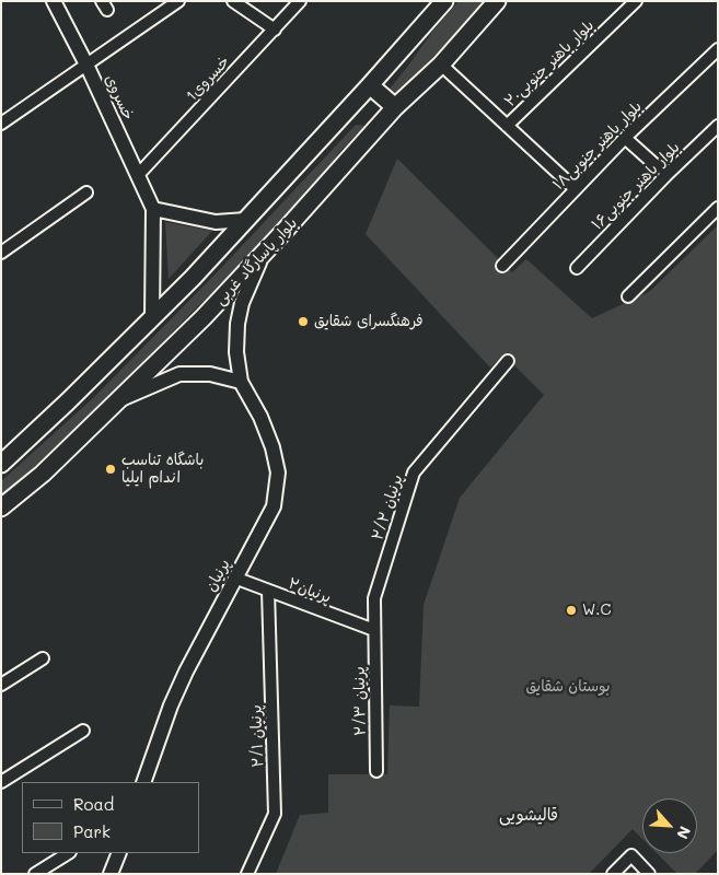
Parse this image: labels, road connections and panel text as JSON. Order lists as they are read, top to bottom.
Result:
{
  "streets": {
    "main road": ["بلوار پاسارگاد غربی"],
    "street": [
      "بلوار باهنر جنوبی۲۰",
      "خسروى1",
      "خسروى",
      "۱۸بلوار باهنر جنوبی",
      "بلوار باهنر جنوبی۱۶",
      "پرنیان ۲/۲",
      "پرنیان",
      "پرنیان۲",
      "پرنیان ۲/۳",
      "پرنیان ۲/۱"
    ]
  },
  "crossings": [
    ["خسروى1", "خسروى"],
    ["پرنیان ۲/۲", "پرنیان۲"],
    ["پرنیان ۲/۲", "پرنیان ۲/۳"],
    ["پرنیان", "پرنیان۲"],
    ["پرنیان۲", "پرنیان ۲/۳"],
    ["پرنیان۲", "پرنیان ۲/۱"]
  ],
  "districts": ["قالیشویی"],
  "parks": ["بوستان شقایق"],
  "places": ["فرهنگسرای شقایق", "باشگاه تناسب اندام ایلیا", "W.C"],
  "legend": ["Road", "Park"],
  "north": "bottom right"
}
